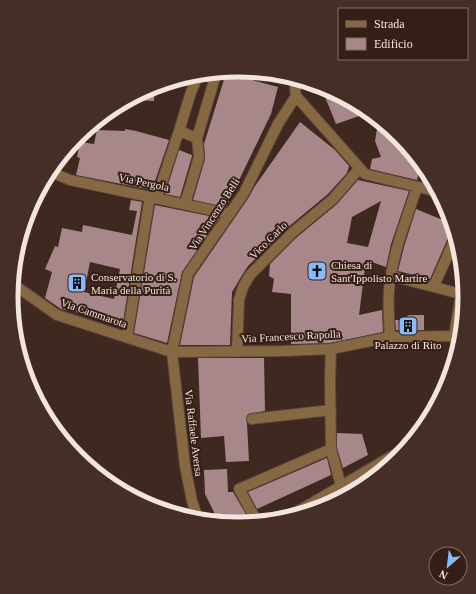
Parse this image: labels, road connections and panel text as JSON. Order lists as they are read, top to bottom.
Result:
{
  "streets": {
    "street": [
      "Via Pergola",
      "Via Vincenzo Belli",
      "Vico Carlo",
      "Via Cammarota",
      "Via Francesco Rapolla",
      "Via Raffaele Aversa"
    ]
  },
  "crossings": [
    ["Via Pergola", "Via Vincenzo Belli"],
    ["Via Vincenzo Belli", "Via Cammarota"],
    ["Via Vincenzo Belli", "Via Francesco Rapolla"],
    ["Via Vincenzo Belli", "Via Raffaele Aversa"],
    ["Vico Carlo", "Via Francesco Rapolla"],
    ["Via Cammarota", "Via Francesco Rapolla"],
    ["Via Cammarota", "Via Raffaele Aversa"],
    ["Via Francesco Rapolla", "Via Raffaele Aversa"]
  ],
  "places": {
    "church": ["Chiesa di Sant'Ippolisto Martire"],
    "building": ["Conservatorio di S. Maria della Purità", "Palazzo di Rito"]
  },
  "legend": ["Strada", "Edificio"],
  "north": "bottom left"
}
